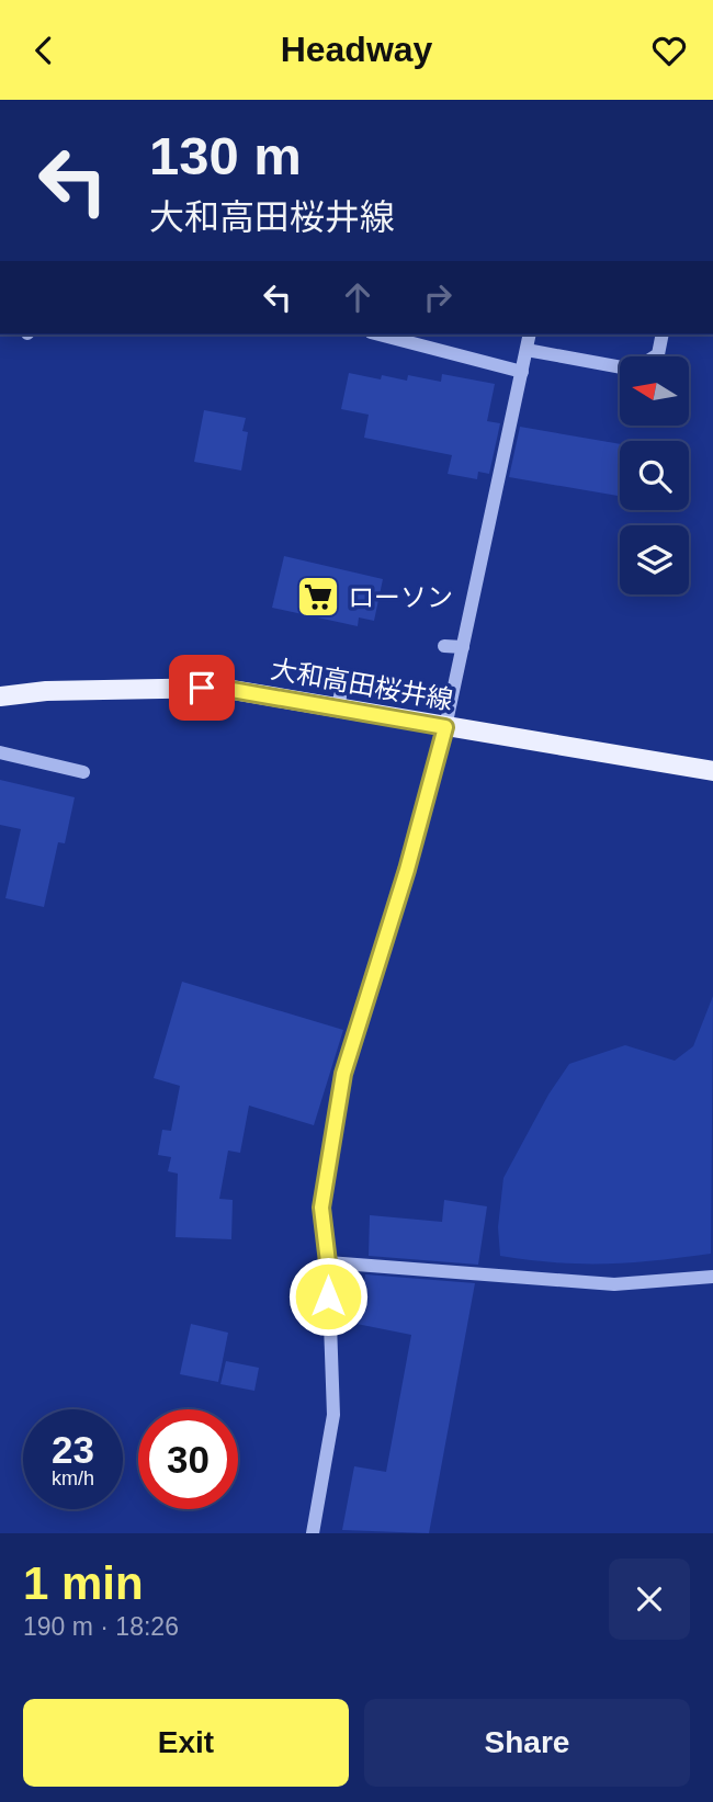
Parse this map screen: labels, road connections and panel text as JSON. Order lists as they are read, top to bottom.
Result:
{
  "streets": {
    "main road": ["大和高田桜井線"]
  },
  "places": {
    "supermarket": ["ローソン"]
  },
  "north": "left",
  "page": {
    "header": "Headway",
    "turn": ["130 m", "大和高田桜井線"],
    "speed": "23 km/h",
    "limit": "30",
    "heading": ["1 min", "190 m · 18:26"],
    "buttons": ["Exit", "Share"]
  }
}
